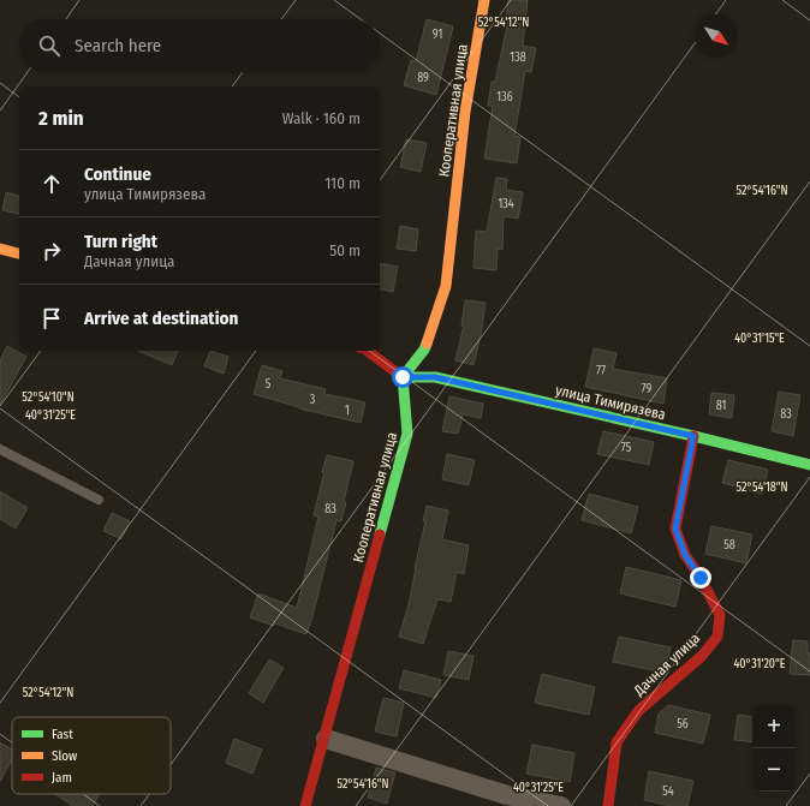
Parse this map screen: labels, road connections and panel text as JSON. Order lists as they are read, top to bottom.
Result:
{
  "streets": {
    "street": ["Кооперативная улица", "улица Тимирязева", "Дачная улица"]
  },
  "crossings": [
    ["Кооперативная улица", "улица Тимирязева"],
    ["улица Тимирязева", "Дачная улица"]
  ],
  "house_numbers": [
    "91",
    "138",
    "89",
    "136",
    "134",
    "77",
    "5",
    "79",
    "3",
    "81",
    "1",
    "83",
    "75",
    "83",
    "58",
    "56",
    "54"
  ],
  "legend": ["Fast", "Slow", "Jam"],
  "north": "bottom right",
  "page": {
    "search": "Search here",
    "heading": ["2 min", "Walk · 160 m"],
    "list": [
      ["Continue", "улица Тимирязева", "110 m"],
      ["Turn right", "Дачная улица", "50 m"],
      "Arrive at destination"
    ],
    "map_buttons": ["+", "−"]
  },
  "coordinates": [
    "52°54'12\"N",
    "52°54'16\"N",
    "40°31'15\"E",
    "52°54'10\"N",
    "40°31'25\"E",
    "52°54'18\"N",
    "40°31'20\"E"
  ]
}
